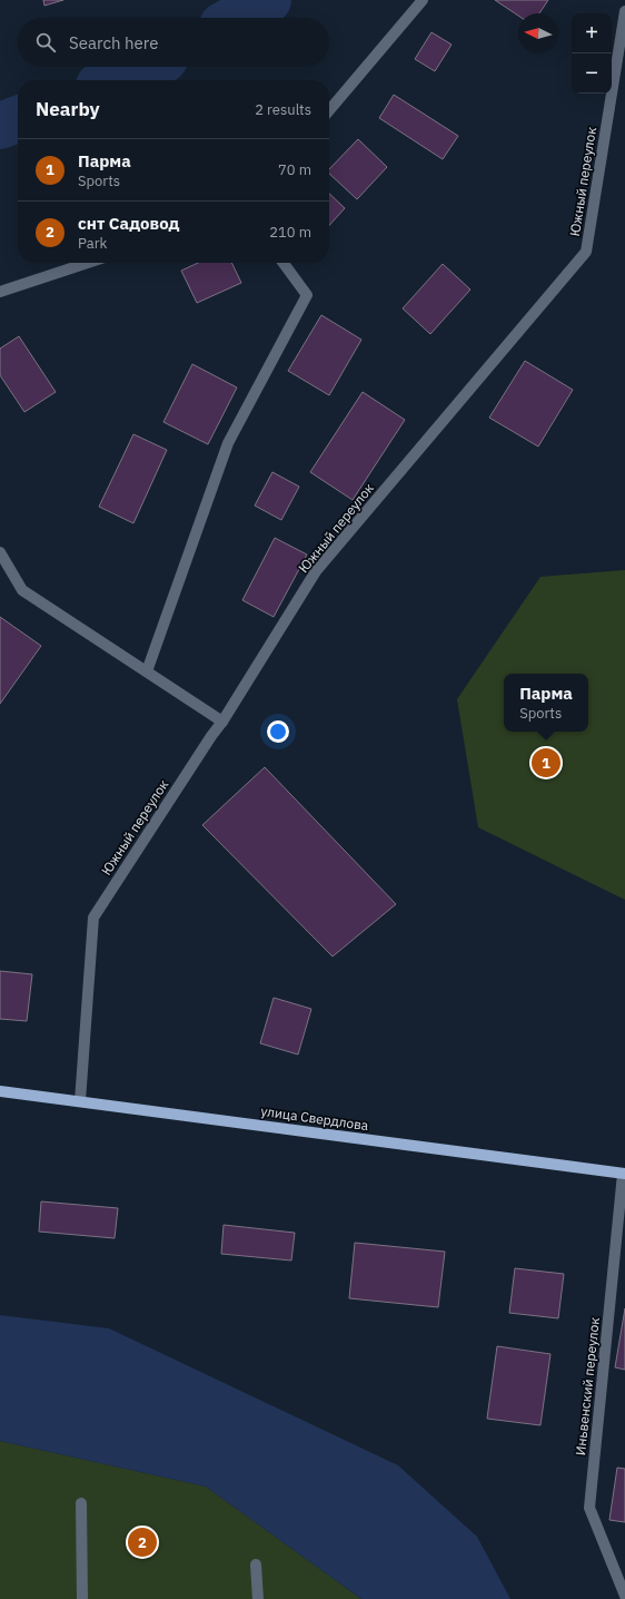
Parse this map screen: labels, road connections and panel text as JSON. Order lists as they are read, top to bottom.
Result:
{
  "streets": {
    "main road": ["улица Свердлова"],
    "street": ["Южный переулок", "Иньвенский переулок"]
  },
  "crossings": [
    ["Южный переулок", "улица Свердлова"],
    ["улица Свердлова", "Иньвенский переулок"]
  ],
  "north": "left",
  "page": {
    "map_buttons": ["+", "−"],
    "search": "Search here",
    "heading": ["Nearby", "2 results"],
    "list": [
      {
        "mark": "1",
        "name": "Парма",
        "note": "Sports",
        "value": "70 m"
      },
      {
        "mark": "2",
        "name": "снт Садовод",
        "note": "Park",
        "value": "210 m"
      }
    ],
    "popup": ["Парма", "Sports"],
    "pins": ["1", "2"]
  }
}
